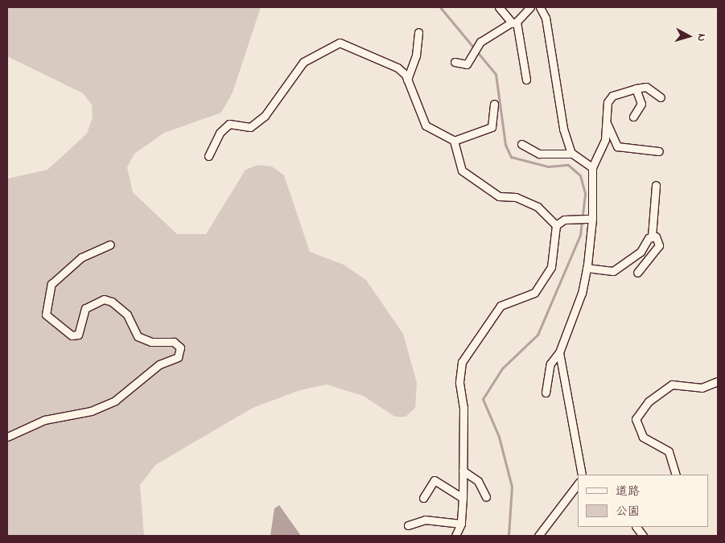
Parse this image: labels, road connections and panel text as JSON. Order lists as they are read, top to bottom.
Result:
{
  "legend": ["道路", "公園"],
  "north": "right"
}
